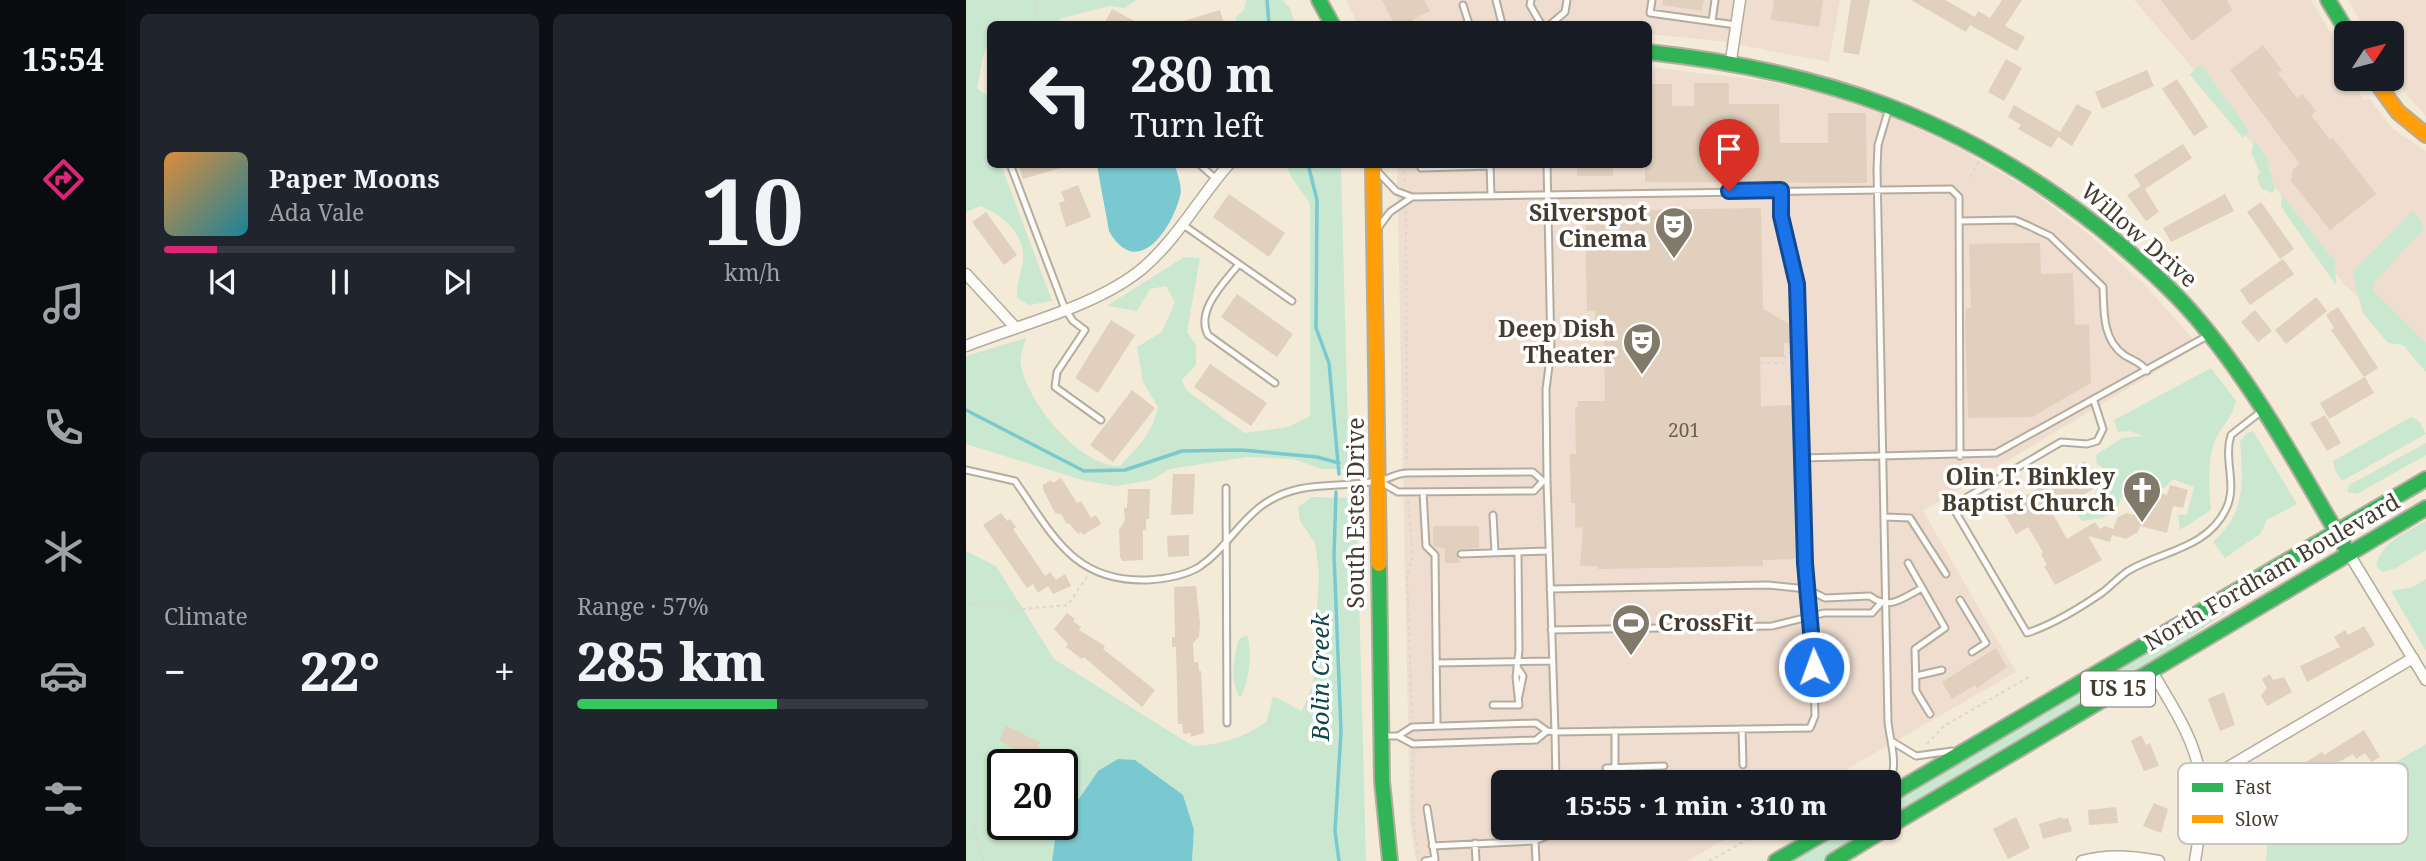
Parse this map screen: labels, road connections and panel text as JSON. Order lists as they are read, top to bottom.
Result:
{
  "streets": {
    "main road": [
      "Willow Drive",
      "South Estes Drive",
      "North Fordham Boulevard",
      "US 15"
    ]
  },
  "crossings": [
    ["Willow Drive", "North Fordham Boulevard"]
  ],
  "water": ["Bolin Creek"],
  "places": {
    "theatre": ["Silverspot Cinema", "Deep Dish Theater"],
    "church": ["Olin T. Binkley Baptist Church"],
    "sports": ["CrossFit"]
  },
  "house_numbers": ["201"],
  "legend": ["Fast", "Slow"],
  "north": "top right",
  "page": {
    "tabs": "15:54",
    "tile": [
      ["10", "km/h"],
      "Climate",
      ["Range · 57%", "285 km"]
    ],
    "turn": ["280 m", "Turn left"],
    "song": ["Paper Moons", "Ada Vale"],
    "heat": ["−", "22°", "+"],
    "limit": "20",
    "trip": "15:55 · 1 min · 310 m"
  }
}
